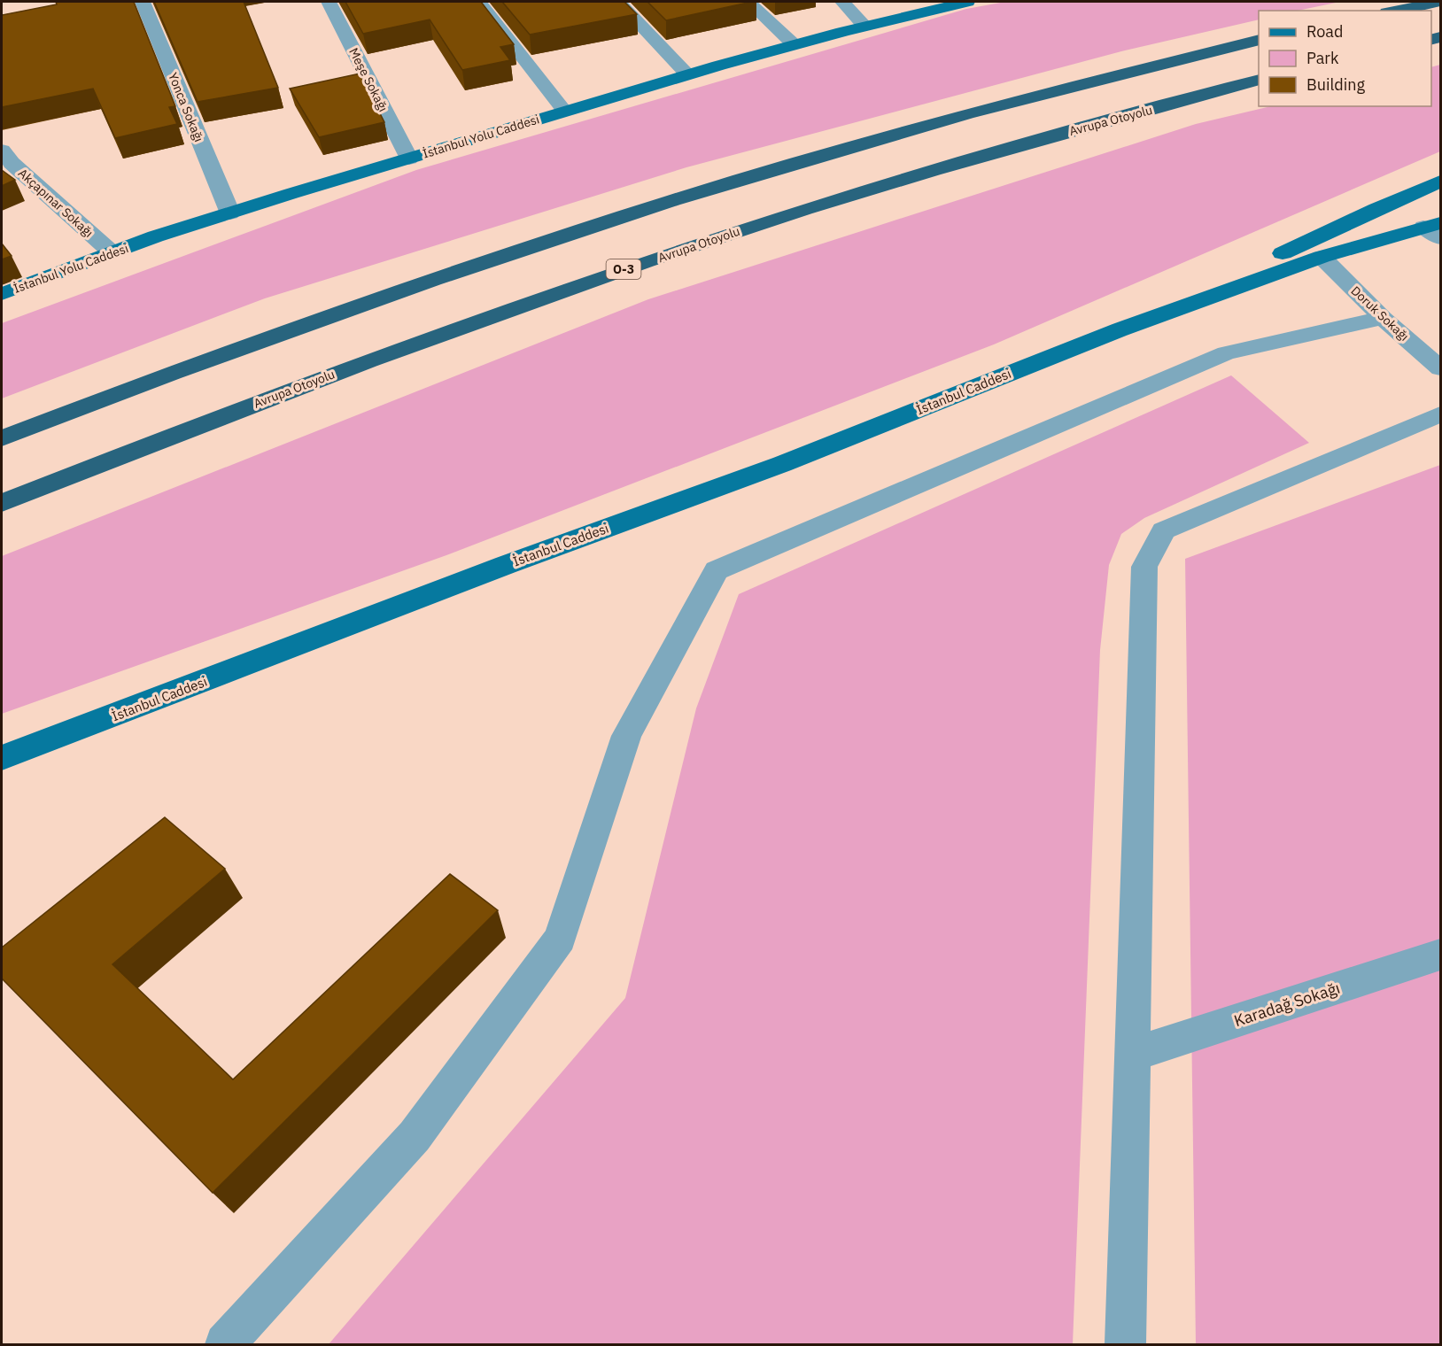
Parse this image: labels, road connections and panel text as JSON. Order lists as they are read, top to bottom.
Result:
{
  "streets": {
    "highway": ["Avrupa Otoyolu", "O-3"],
    "main road": ["İstanbul Yolu Caddesi", "İstanbul Caddesi"],
    "street": [
      "Meşe Sokağı",
      "Yonca Sokağı",
      "Akçapınar Sokağı",
      "Doruk Sokağı",
      "Karadağ Sokağı"
    ]
  },
  "crossings": [
    ["Meşe Sokağı", "İstanbul Yolu Caddesi"],
    ["Yonca Sokağı", "İstanbul Yolu Caddesi"],
    ["İstanbul Yolu Caddesi", "Akçapınar Sokağı"]
  ],
  "legend": ["Road", "Park", "Building"]
}
